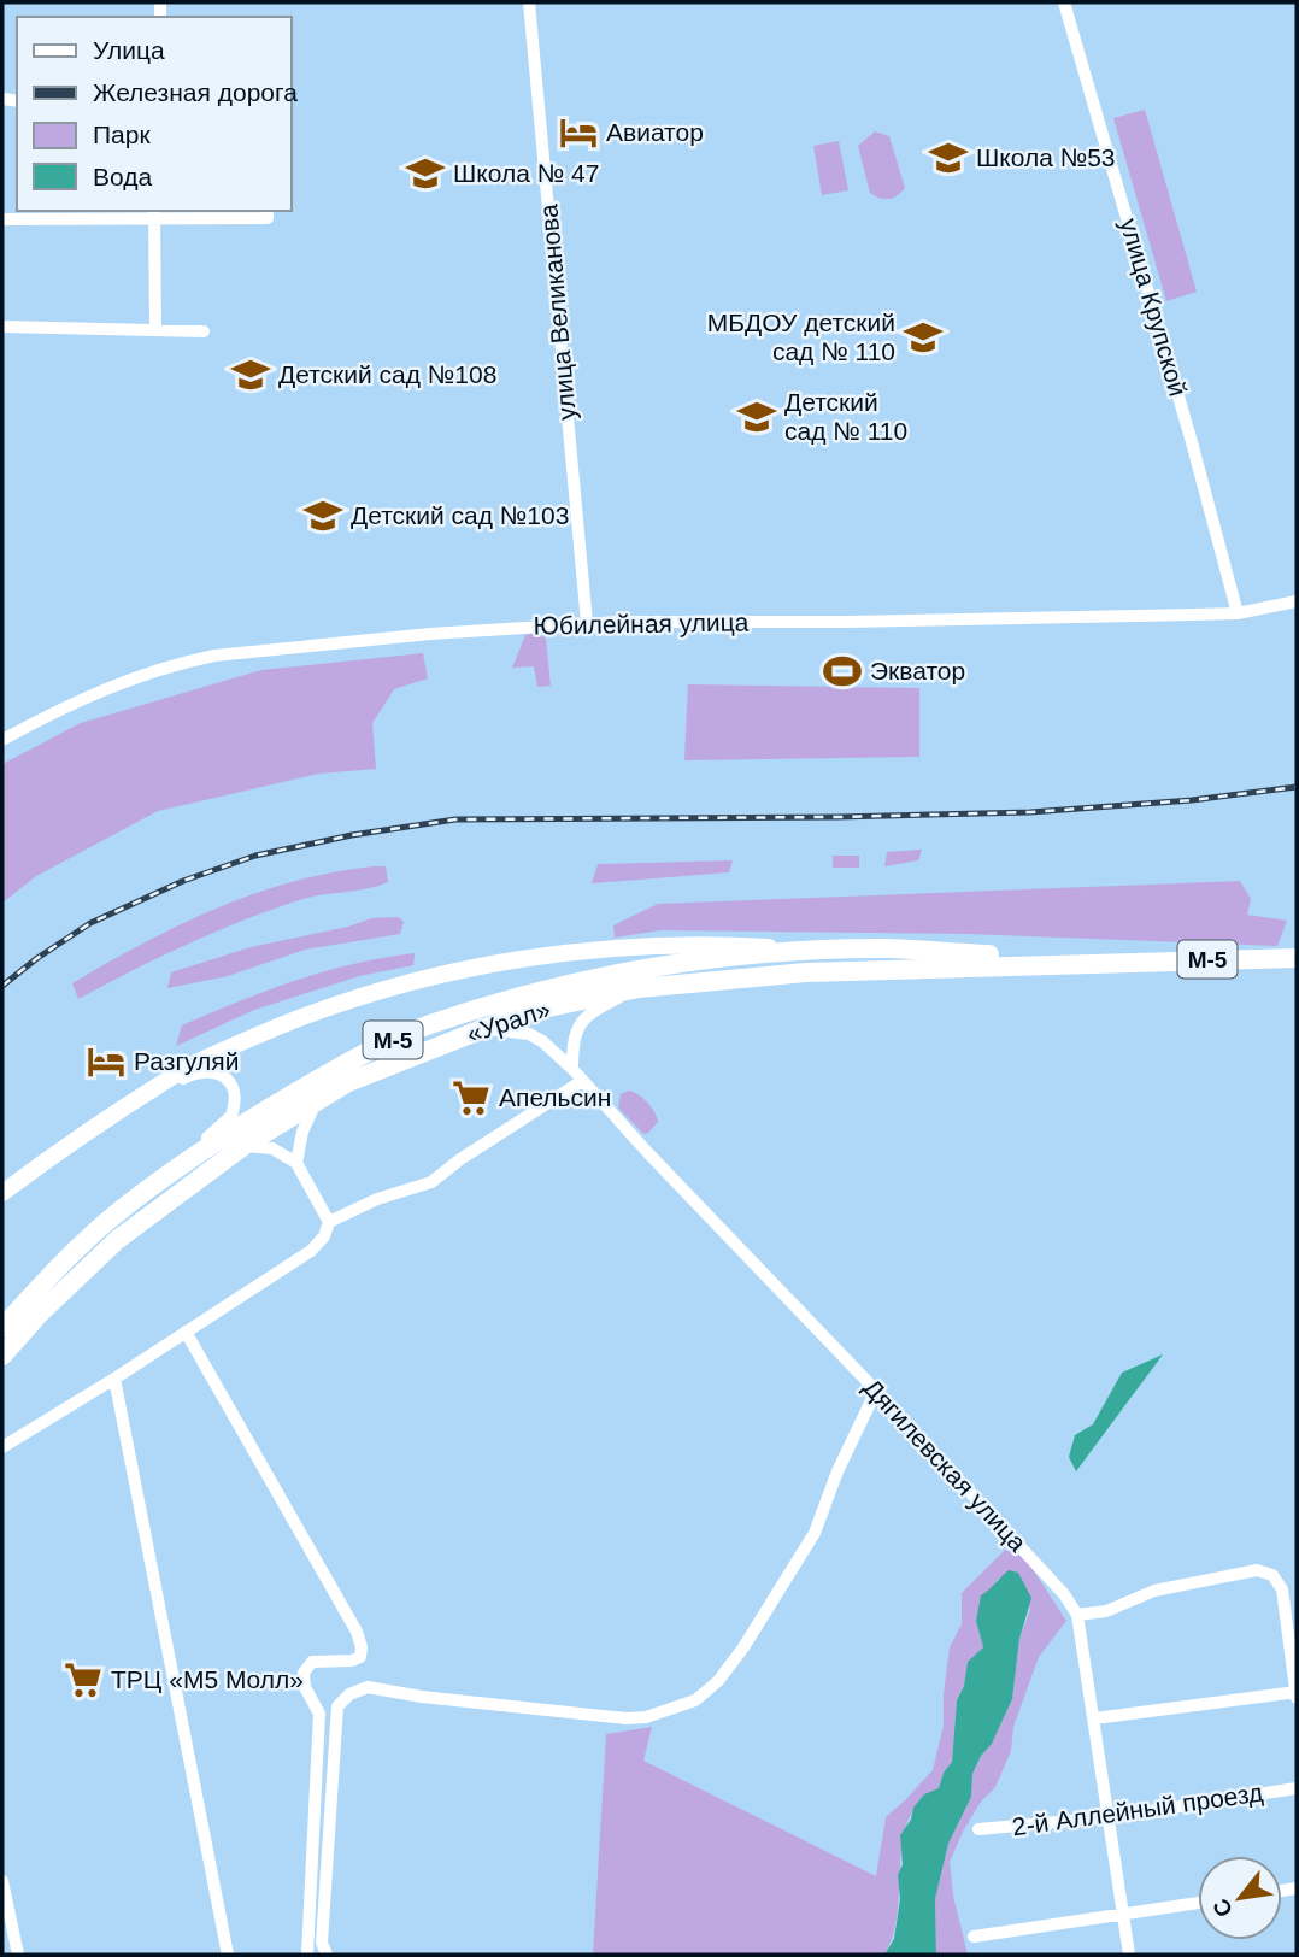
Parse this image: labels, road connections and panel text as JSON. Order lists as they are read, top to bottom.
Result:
{
  "streets": {
    "highway": ["М-5", "«Урал»"],
    "street": [
      "улица Крупской",
      "улица Великанова",
      "Юбилейная улица",
      "Дягилевская улица",
      "2-й Аллейный проезд"
    ]
  },
  "crossings": [
    ["улица Крупской", "Юбилейная улица"],
    ["улица Великанова", "Юбилейная улица"],
    ["«Урал»", "Дягилевская улица"],
    ["Дягилевская улица", "2-й Аллейный проезд"]
  ],
  "places": {
    "hotel": ["Авиатор", "Разгуляй"],
    "school or university": [
      "Школа №53",
      "Школа № 47",
      "МБДОУ детский сад № 110",
      "Детский сад №108",
      "Детский сад № 110",
      "Детский сад №103"
    ],
    "sports": ["Экватор"],
    "supermarket": ["Апельсин", "ТРЦ «М5 Молл»"]
  },
  "legend": [
    "Улица",
    "Железная дорога",
    "Парк",
    "Вода"
  ],
  "north": "bottom left"
}
